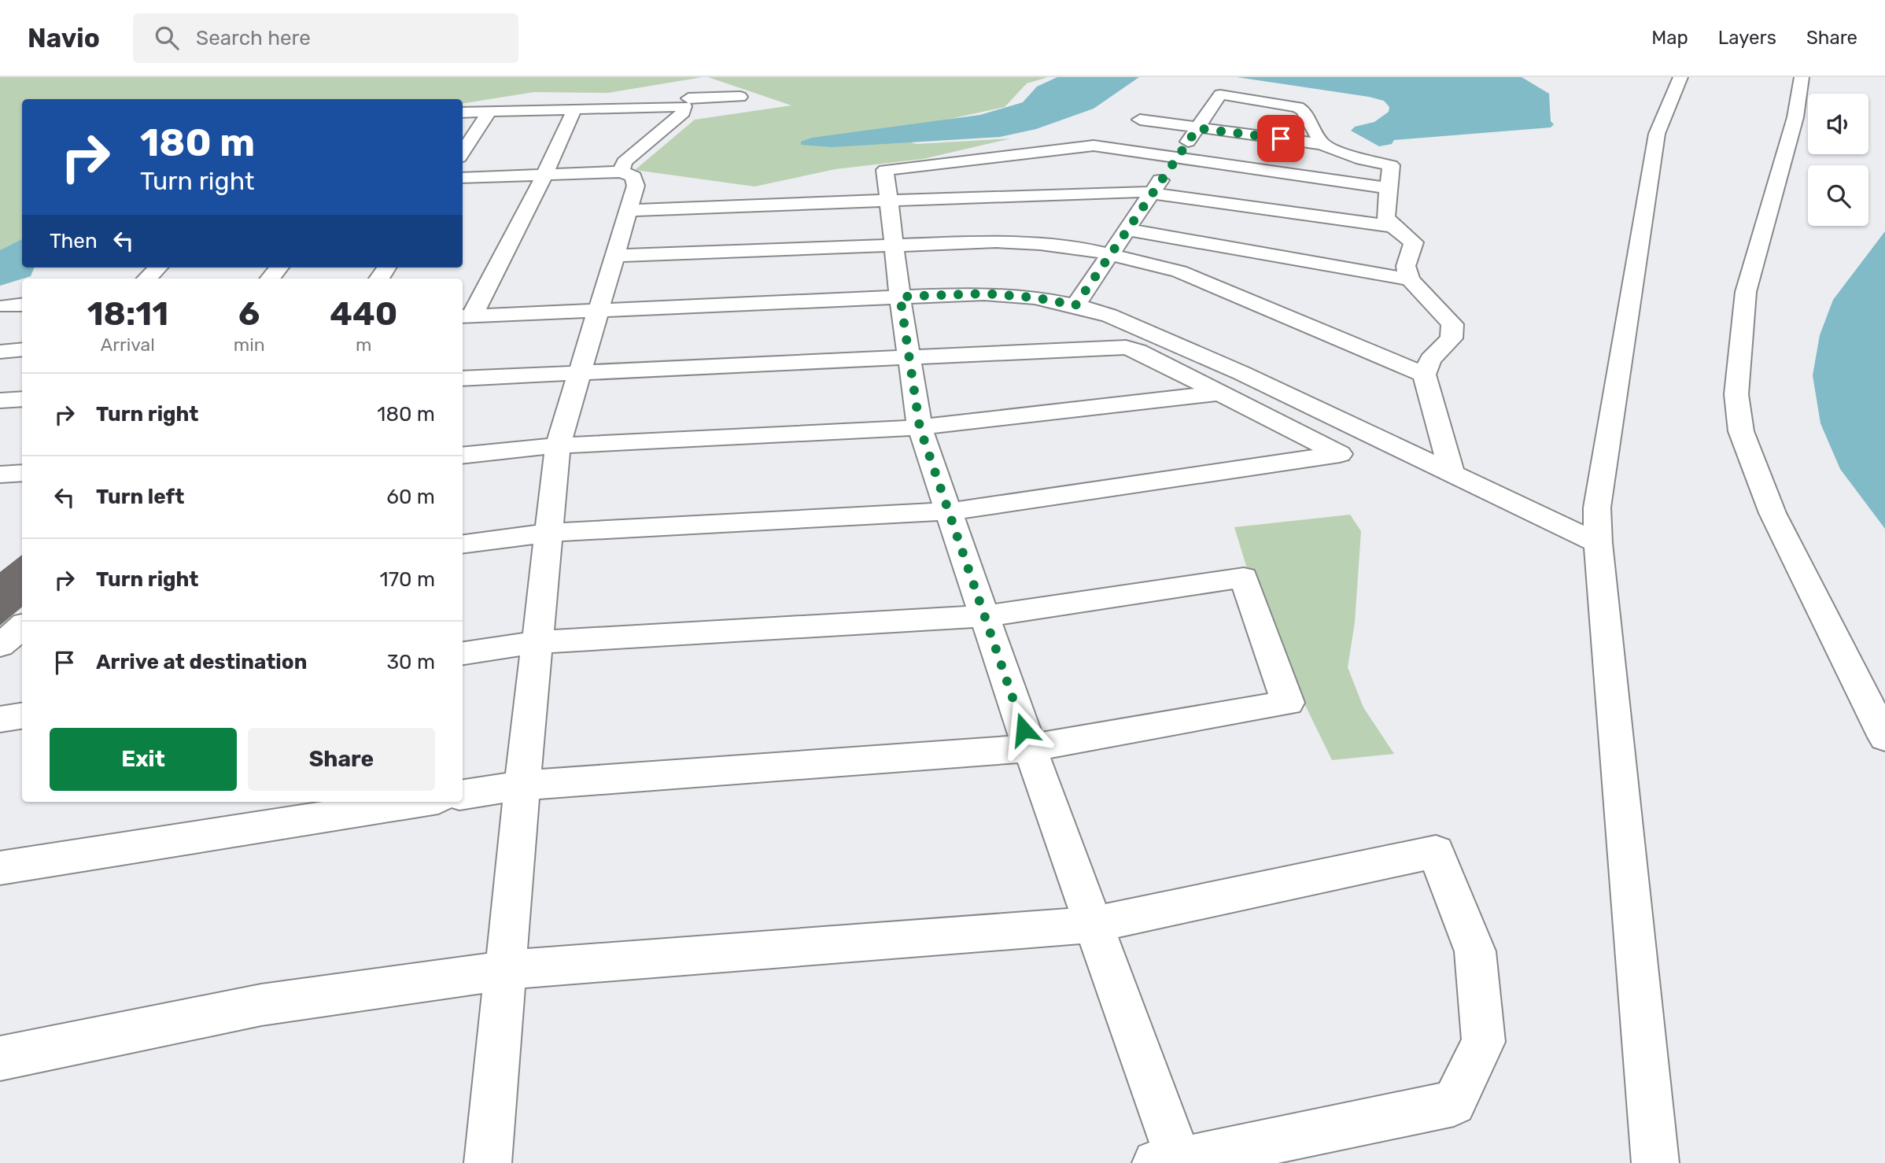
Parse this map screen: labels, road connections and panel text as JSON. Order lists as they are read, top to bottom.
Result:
{
  "page": {
    "header": "Navio",
    "search": "Search here",
    "nav": ["Map", "Layers", "Share"],
    "turn": ["180 m", "Turn right"],
    "then": "Then",
    "eta": [
      "18:11",
      "Arrival",
      "6",
      "min",
      "440",
      "m"
    ],
    "list": [
      {
        "name": "Turn right",
        "value": "180 m"
      },
      {
        "name": "Turn left",
        "value": "60 m"
      },
      {
        "name": "Turn right",
        "value": "170 m"
      },
      {
        "name": "Arrive at destination",
        "value": "30 m"
      }
    ],
    "buttons": ["Exit", "Share"]
  }
}
